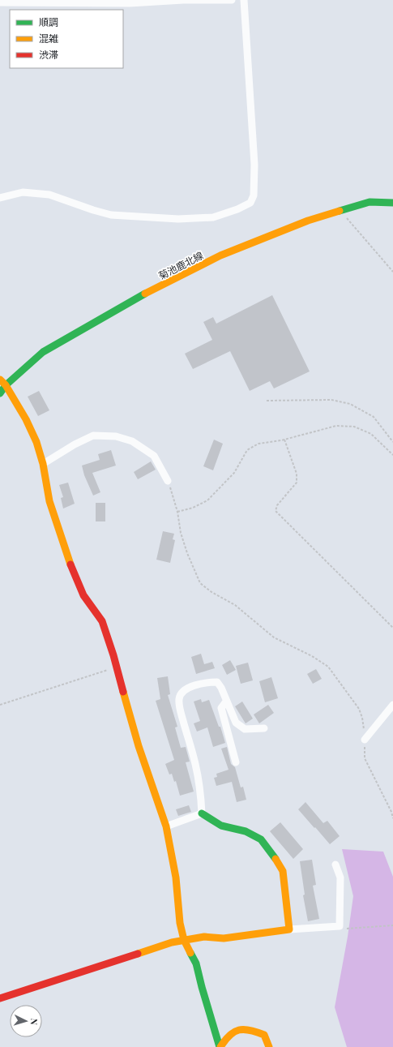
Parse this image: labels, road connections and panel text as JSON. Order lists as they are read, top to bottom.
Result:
{
  "streets": {
    "street": ["菊池鹿北線"]
  },
  "legend": ["順調", "混雑", "渋滞"],
  "north": "right"
}
